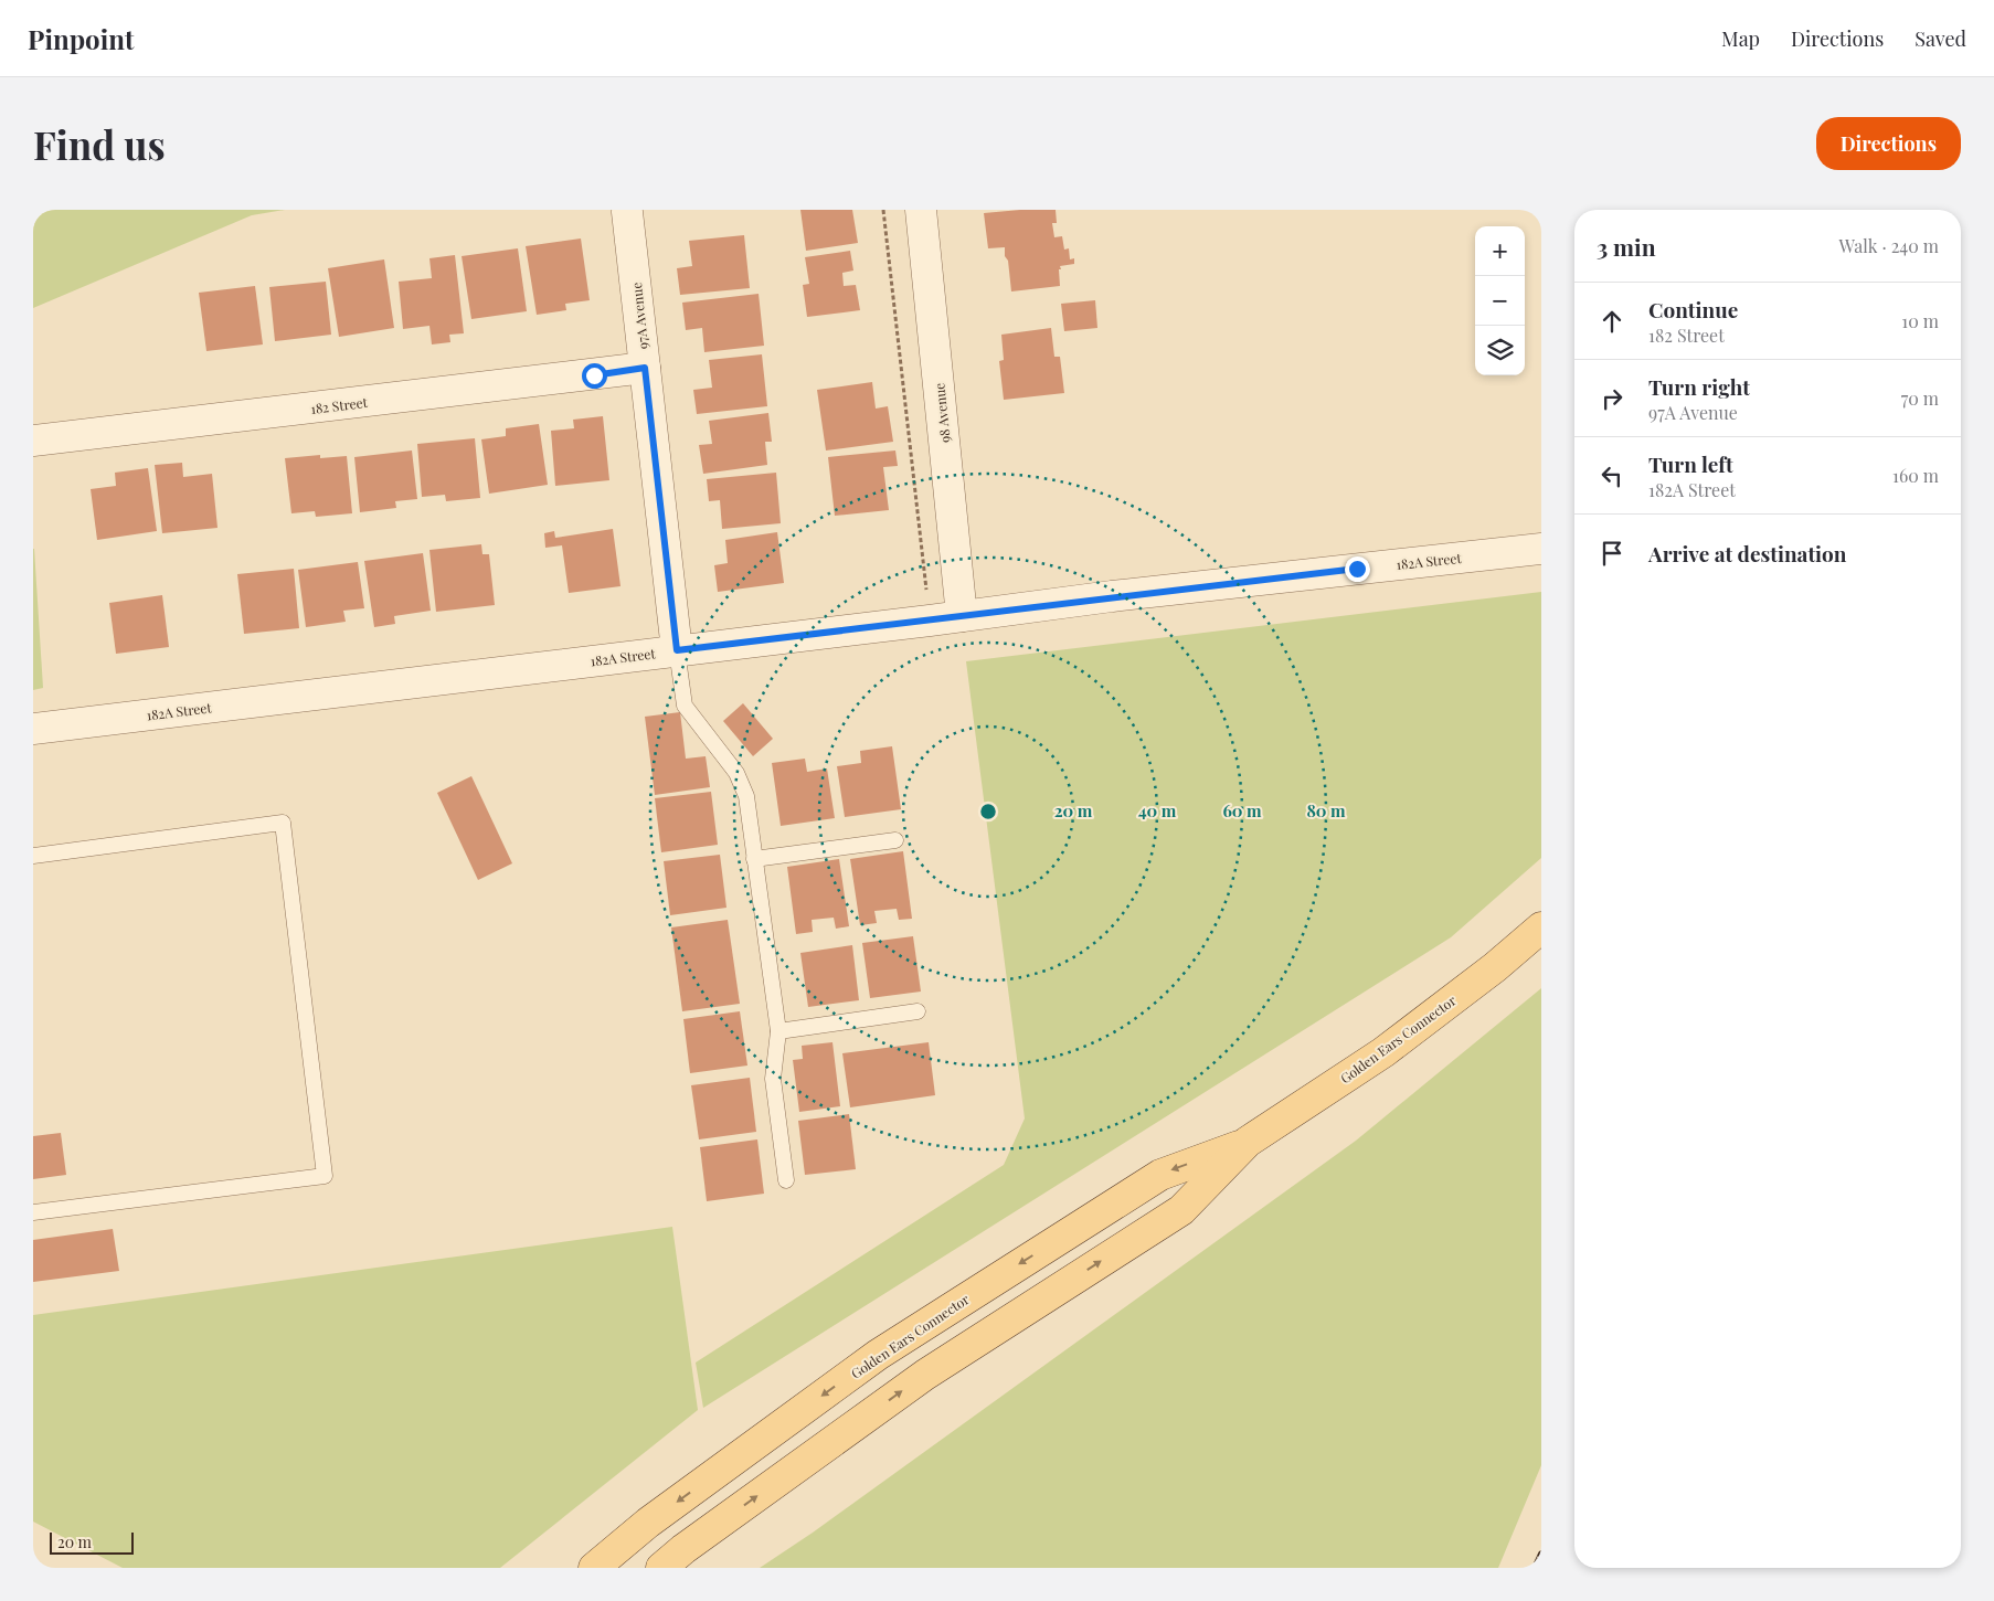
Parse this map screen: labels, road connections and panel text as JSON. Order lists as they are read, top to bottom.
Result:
{
  "streets": {
    "main road": ["Golden Ears Connector"],
    "street": [
      "97A Avenue",
      "182 Street",
      "98 Avenue",
      "182A Street"
    ]
  },
  "crossings": [
    ["97A Avenue", "182 Street"],
    ["97A Avenue", "182A Street"],
    ["98 Avenue", "182A Street"]
  ],
  "scale_bar": "20 m",
  "page": {
    "header": "Pinpoint",
    "nav": ["Map", "Directions", "Saved"],
    "buttons": "Directions",
    "title": "Find us",
    "heading": ["3 min", "Walk · 240 m"],
    "map_buttons": ["+", "−"],
    "list": [
      ["Continue", "182 Street", "10 m"],
      ["Turn right", "97A Avenue", "70 m"],
      ["Turn left", "182A Street", "160 m"],
      "Arrive at destination"
    ],
    "scale": "20 m"
  },
  "rings": [
    "20 m",
    "40 m",
    "60 m",
    "80 m"
  ]
}
